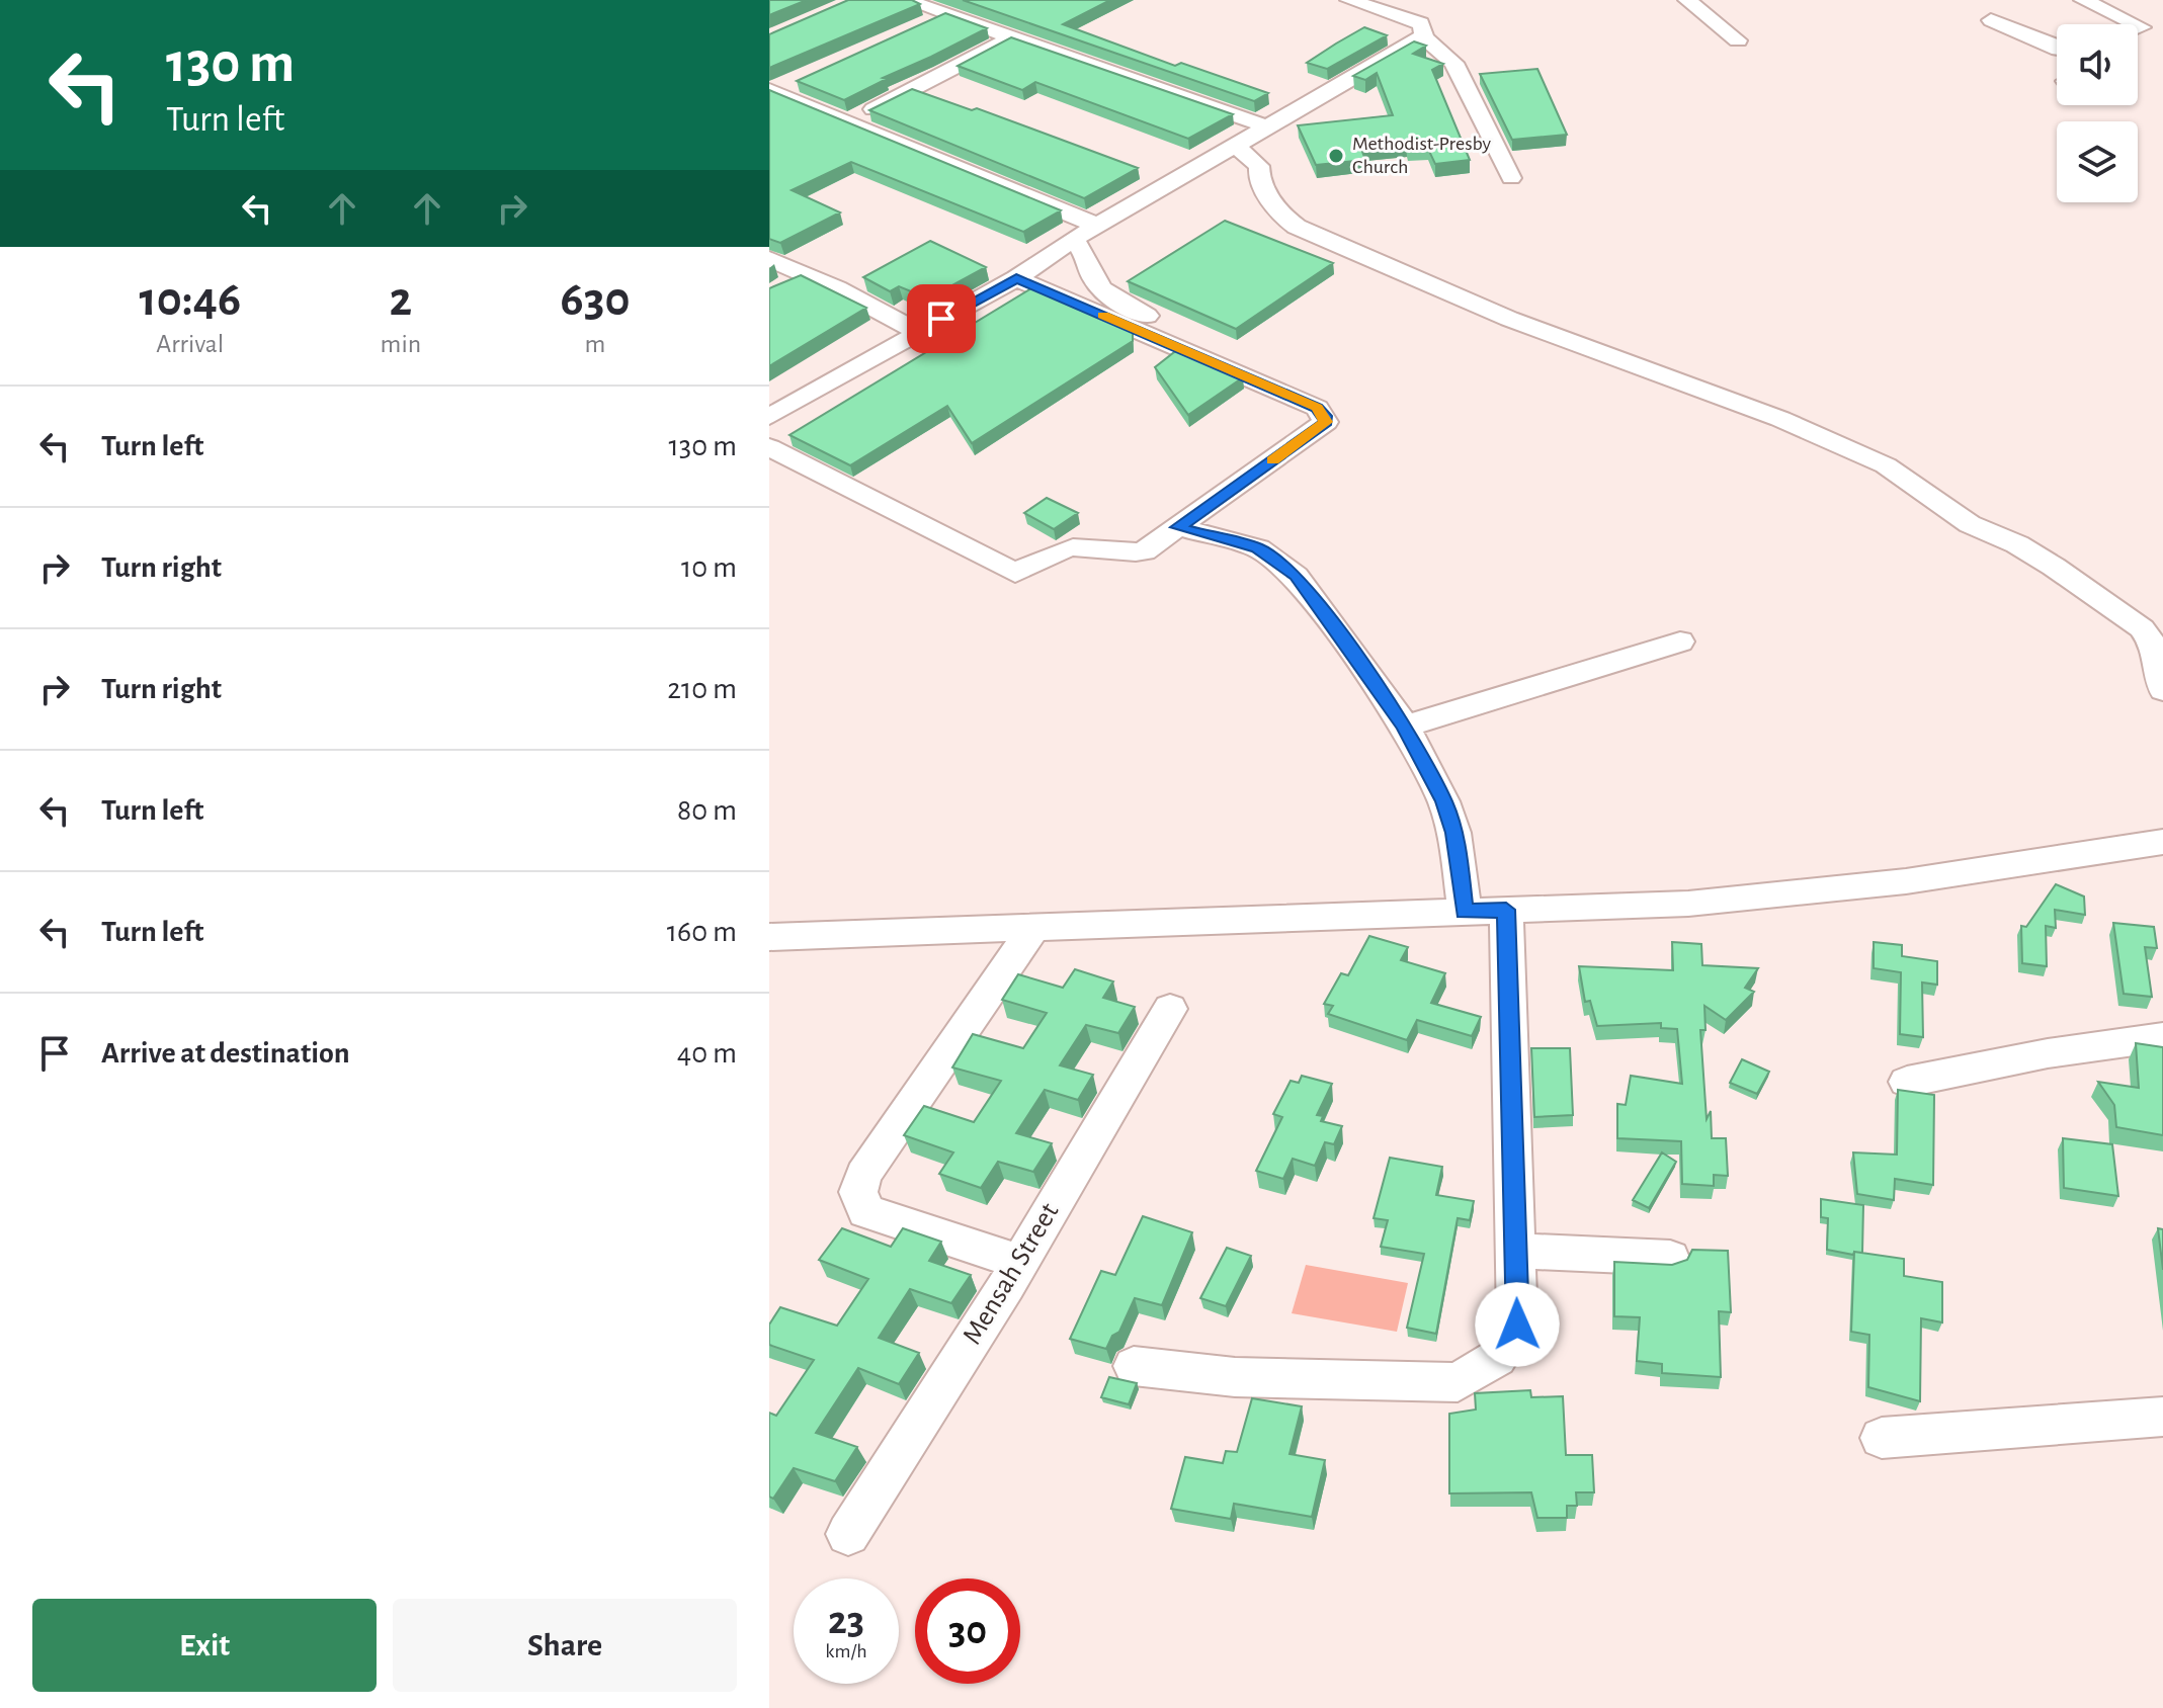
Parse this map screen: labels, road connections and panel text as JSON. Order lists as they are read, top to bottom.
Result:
{
  "streets": {
    "street": ["Mensah Street"]
  },
  "places": ["Methodist-Presby Church"],
  "page": {
    "turn": ["130 m", "Turn left"],
    "eta": [
      "10:46",
      "Arrival",
      "2",
      "min",
      "630",
      "m"
    ],
    "list": [
      {
        "name": "Turn left",
        "value": "130 m"
      },
      {
        "name": "Turn right",
        "value": "10 m"
      },
      {
        "name": "Turn right",
        "value": "210 m"
      },
      {
        "name": "Turn left",
        "value": "80 m"
      },
      {
        "name": "Turn left",
        "value": "160 m"
      },
      {
        "name": "Arrive at destination",
        "value": "40 m"
      }
    ],
    "speed": "23 km/h",
    "limit": "30",
    "buttons": ["Exit", "Share"]
  }
}
